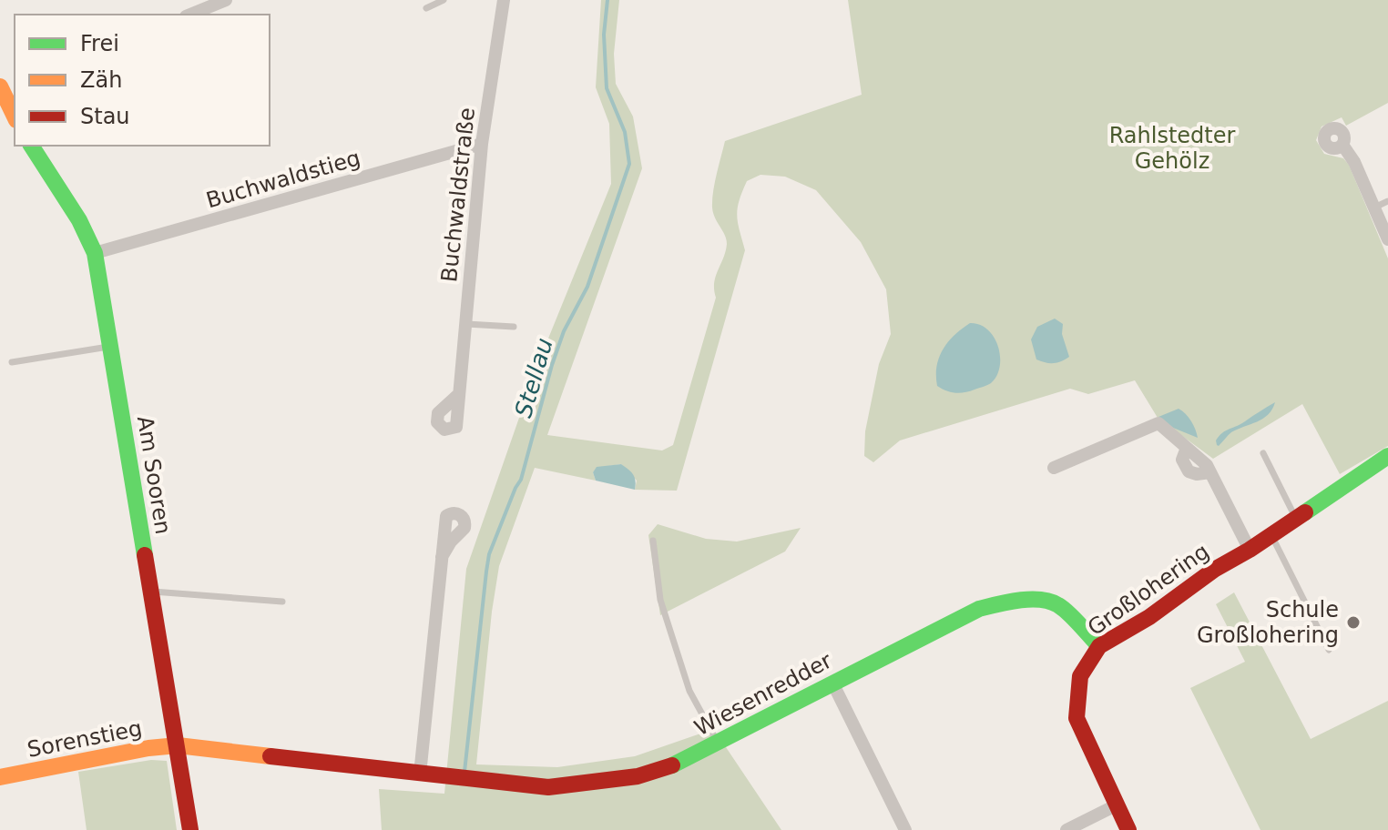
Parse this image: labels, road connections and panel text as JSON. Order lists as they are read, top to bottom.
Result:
{
  "streets": {
    "street": [
      "Buchwaldstieg",
      "Buchwaldstraße",
      "Am Sooren",
      "Großlohering",
      "Wiesenredder",
      "Sorenstieg"
    ]
  },
  "crossings": [
    ["Buchwaldstieg", "Buchwaldstraße"],
    ["Buchwaldstieg", "Am Sooren"],
    ["Am Sooren", "Wiesenredder"],
    ["Am Sooren", "Sorenstieg"],
    ["Großlohering", "Wiesenredder"],
    ["Wiesenredder", "Sorenstieg"]
  ],
  "water": ["Stellau"],
  "parks": ["Rahlstedter Gehölz"],
  "places": ["Schule Großlohering"],
  "legend": ["Frei", "Zäh", "Stau"]
}
